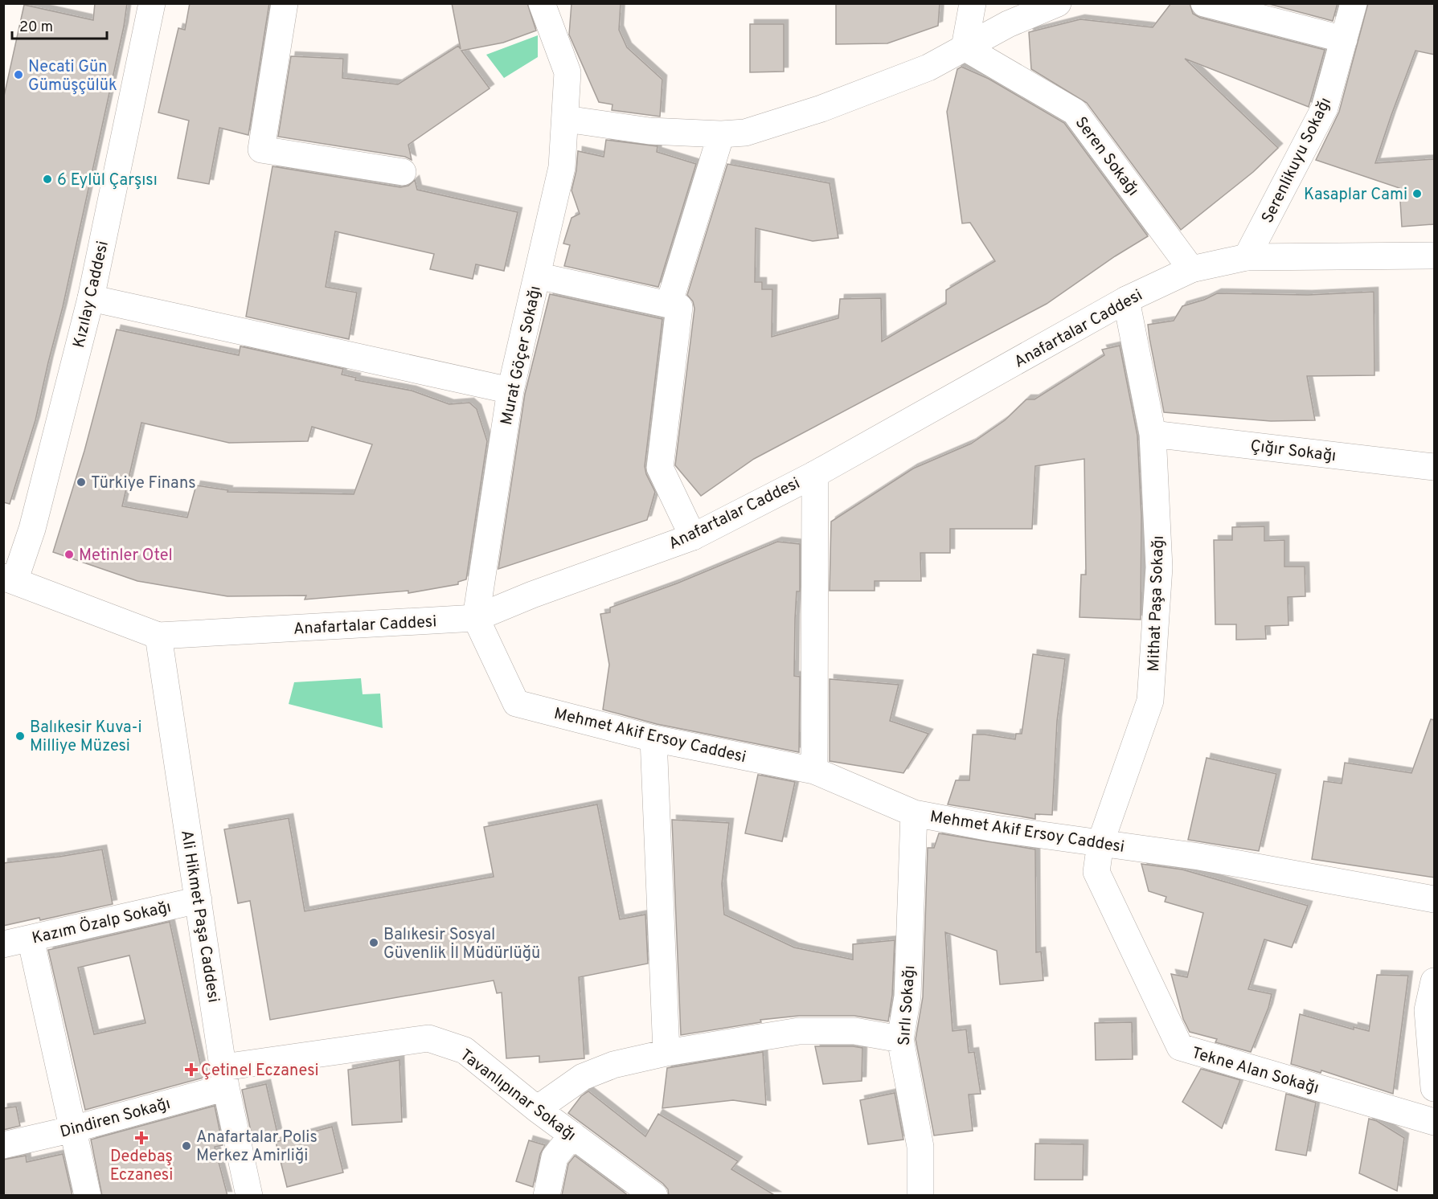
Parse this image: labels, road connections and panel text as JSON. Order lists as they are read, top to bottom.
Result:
{
  "streets": {
    "street": [
      "Seren Sokağı",
      "Serenlikuyu Sokağı",
      "Kızılay Caddesi",
      "Anafartalar Caddesi",
      "Murat Göçer Sokağı",
      "Çığır Sokağı",
      "Mithat Paşa Sokağı",
      "Mehmet Akif Ersoy Caddesi",
      "Ali Hikmet Paşa Caddesi",
      "Kazım Özalp Sokağı",
      "Sırlı Sokağı",
      "Tekne Alan Sokağı",
      "Tavanlıpınar Sokağı",
      "Dindiren Sokağı"
    ]
  },
  "crossings": [
    ["Seren Sokağı", "Anafartalar Caddesi"],
    ["Serenlikuyu Sokağı", "Anafartalar Caddesi"],
    ["Kızılay Caddesi", "Anafartalar Caddesi"],
    ["Anafartalar Caddesi", "Murat Göçer Sokağı"],
    ["Anafartalar Caddesi", "Mithat Paşa Sokağı"],
    ["Anafartalar Caddesi", "Mehmet Akif Ersoy Caddesi"],
    ["Anafartalar Caddesi", "Ali Hikmet Paşa Caddesi"],
    ["Murat Göçer Sokağı", "Mehmet Akif Ersoy Caddesi"],
    ["Çığır Sokağı", "Mithat Paşa Sokağı"],
    ["Mithat Paşa Sokağı", "Mehmet Akif Ersoy Caddesi"],
    ["Mithat Paşa Sokağı", "Tekne Alan Sokağı"],
    ["Mehmet Akif Ersoy Caddesi", "Sırlı Sokağı"],
    ["Mehmet Akif Ersoy Caddesi", "Tekne Alan Sokağı"],
    ["Ali Hikmet Paşa Caddesi", "Kazım Özalp Sokağı"],
    ["Ali Hikmet Paşa Caddesi", "Tavanlıpınar Sokağı"],
    ["Ali Hikmet Paşa Caddesi", "Dindiren Sokağı"],
    ["Tavanlıpınar Sokağı", "Dindiren Sokağı"]
  ],
  "places": {
    "other": [
      "Necati Gün Gümüşçülük",
      "6 Eylül Çarşısı",
      "Kasaplar Cami",
      "Türkiye Finans",
      "Metinler Otel",
      "Balıkesir Kuva-i Milliye Müzesi",
      "Balıkesir Sosyal Güvenlik İl Müdürlüğü",
      "Anafartalar Polis Merkez Amirliği"
    ],
    "health": ["Çetinel Eczanesi", "Dedebaş Eczanesi"]
  },
  "scale_bar": "20 m"
}
